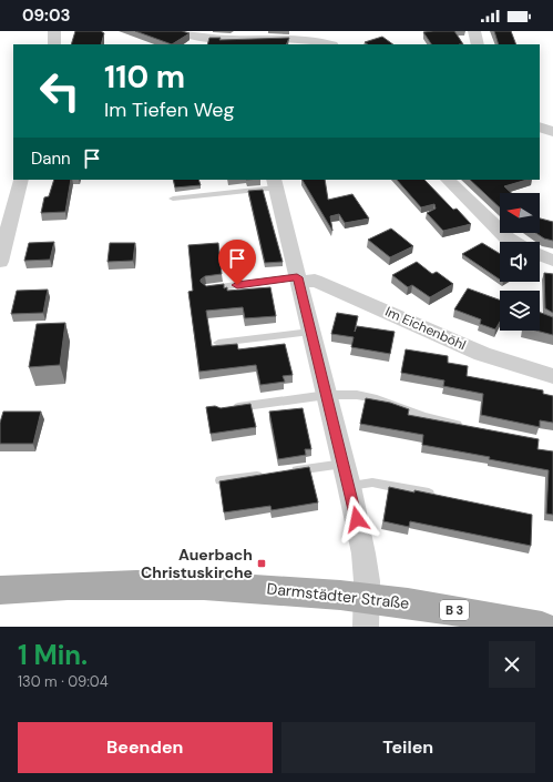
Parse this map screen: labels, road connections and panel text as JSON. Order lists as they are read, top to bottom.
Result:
{
  "streets": {
    "main road": ["Darmstädter Straße", "B 3"],
    "street": ["Im Eichenböhl"]
  },
  "places": {
    "transit": ["Auerbach Christuskirche"]
  },
  "north": "left",
  "page": {
    "status": "09:03",
    "turn": ["110 m", "Im Tiefen Weg"],
    "then": "Dann",
    "heading": ["1 Min.", "130 m · 09:04"],
    "buttons": ["Beenden", "Teilen"]
  }
}
